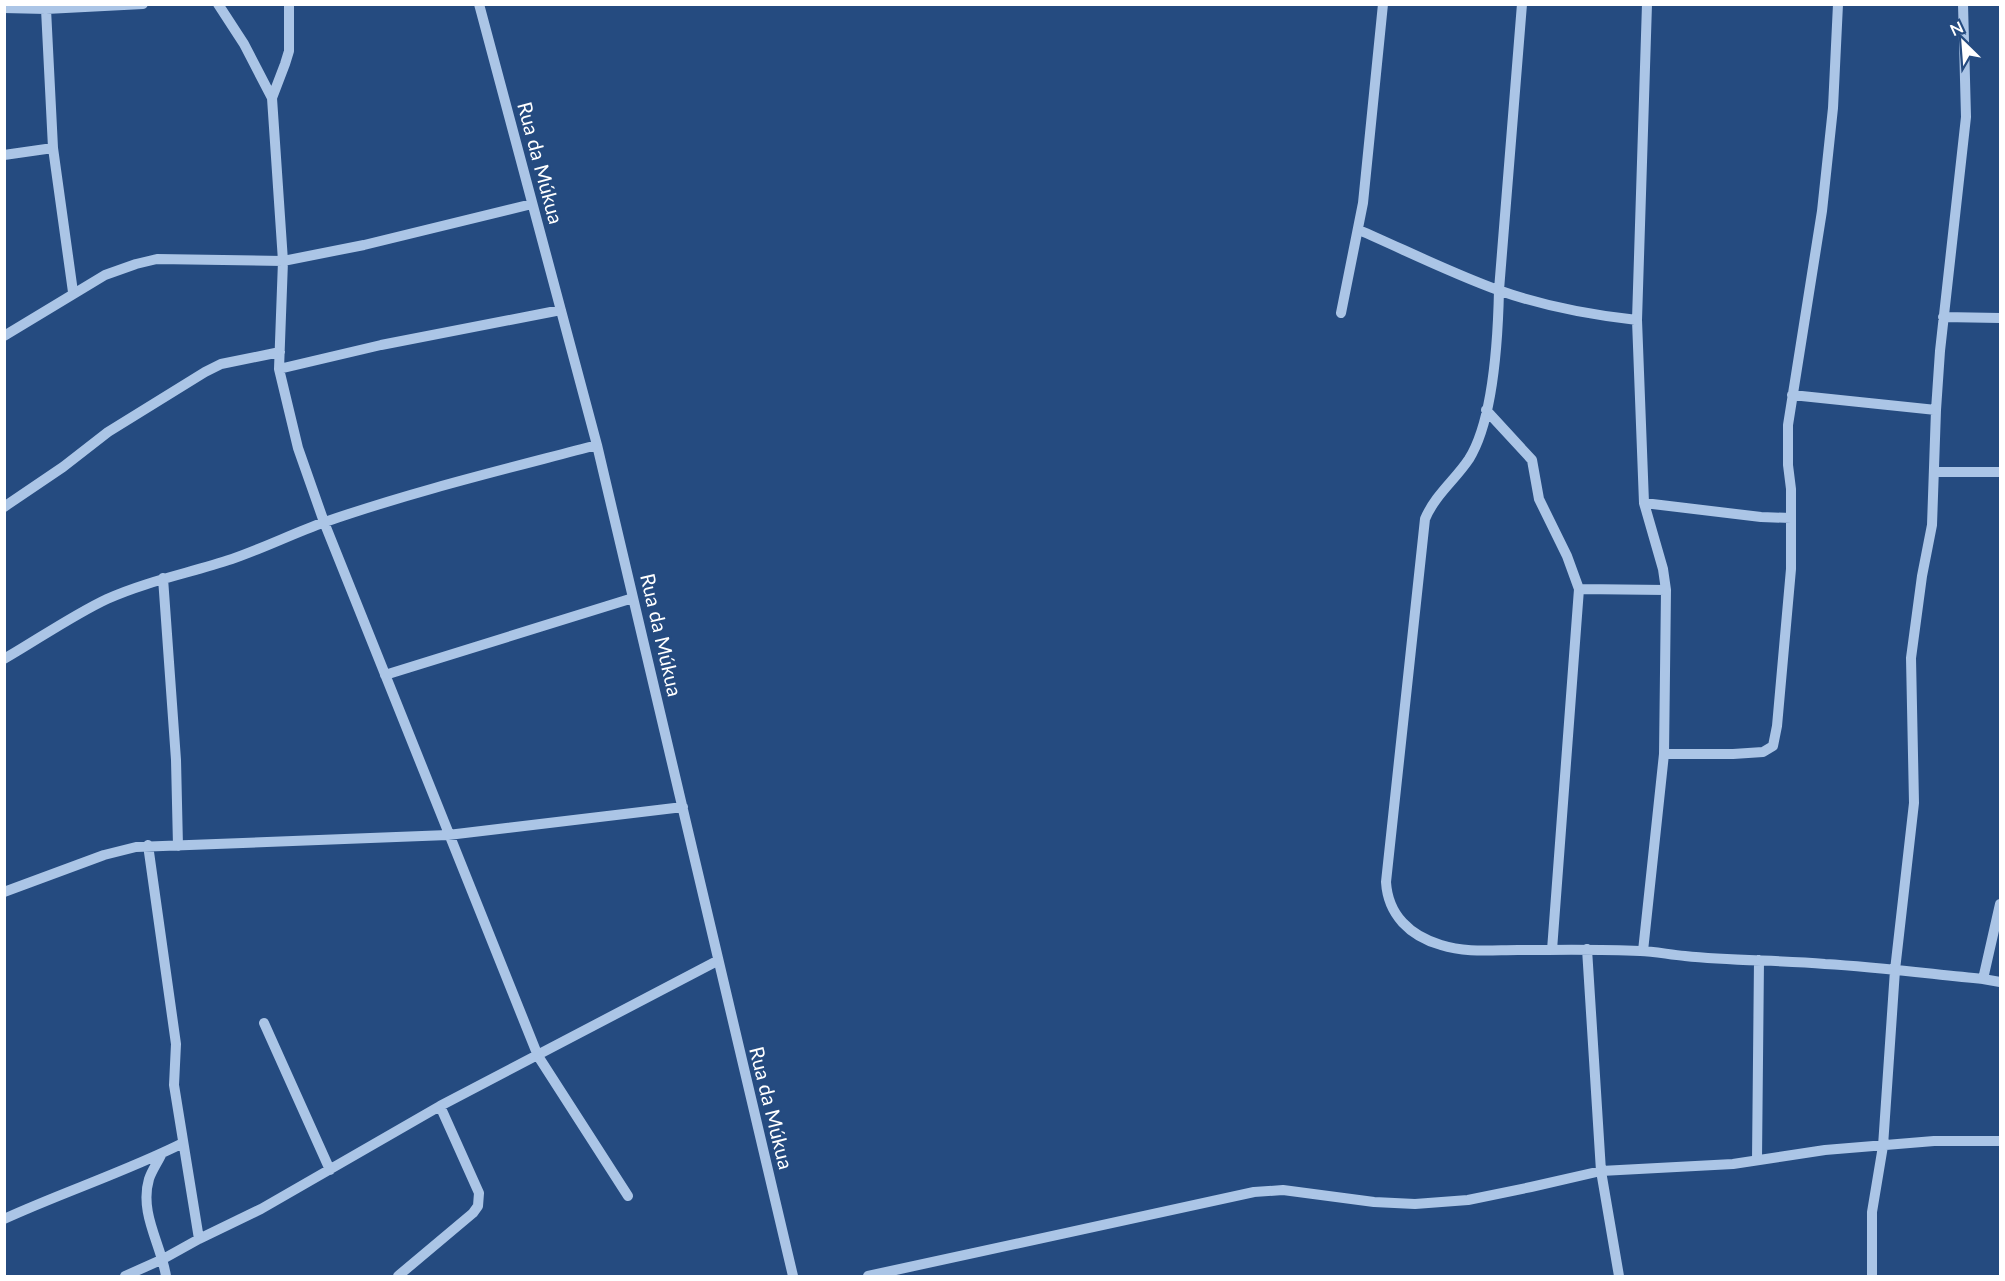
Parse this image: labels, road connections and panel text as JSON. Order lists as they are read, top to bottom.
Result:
{
  "streets": {
    "street": ["Rua da Múkua"]
  },
  "north": "top left"
}
